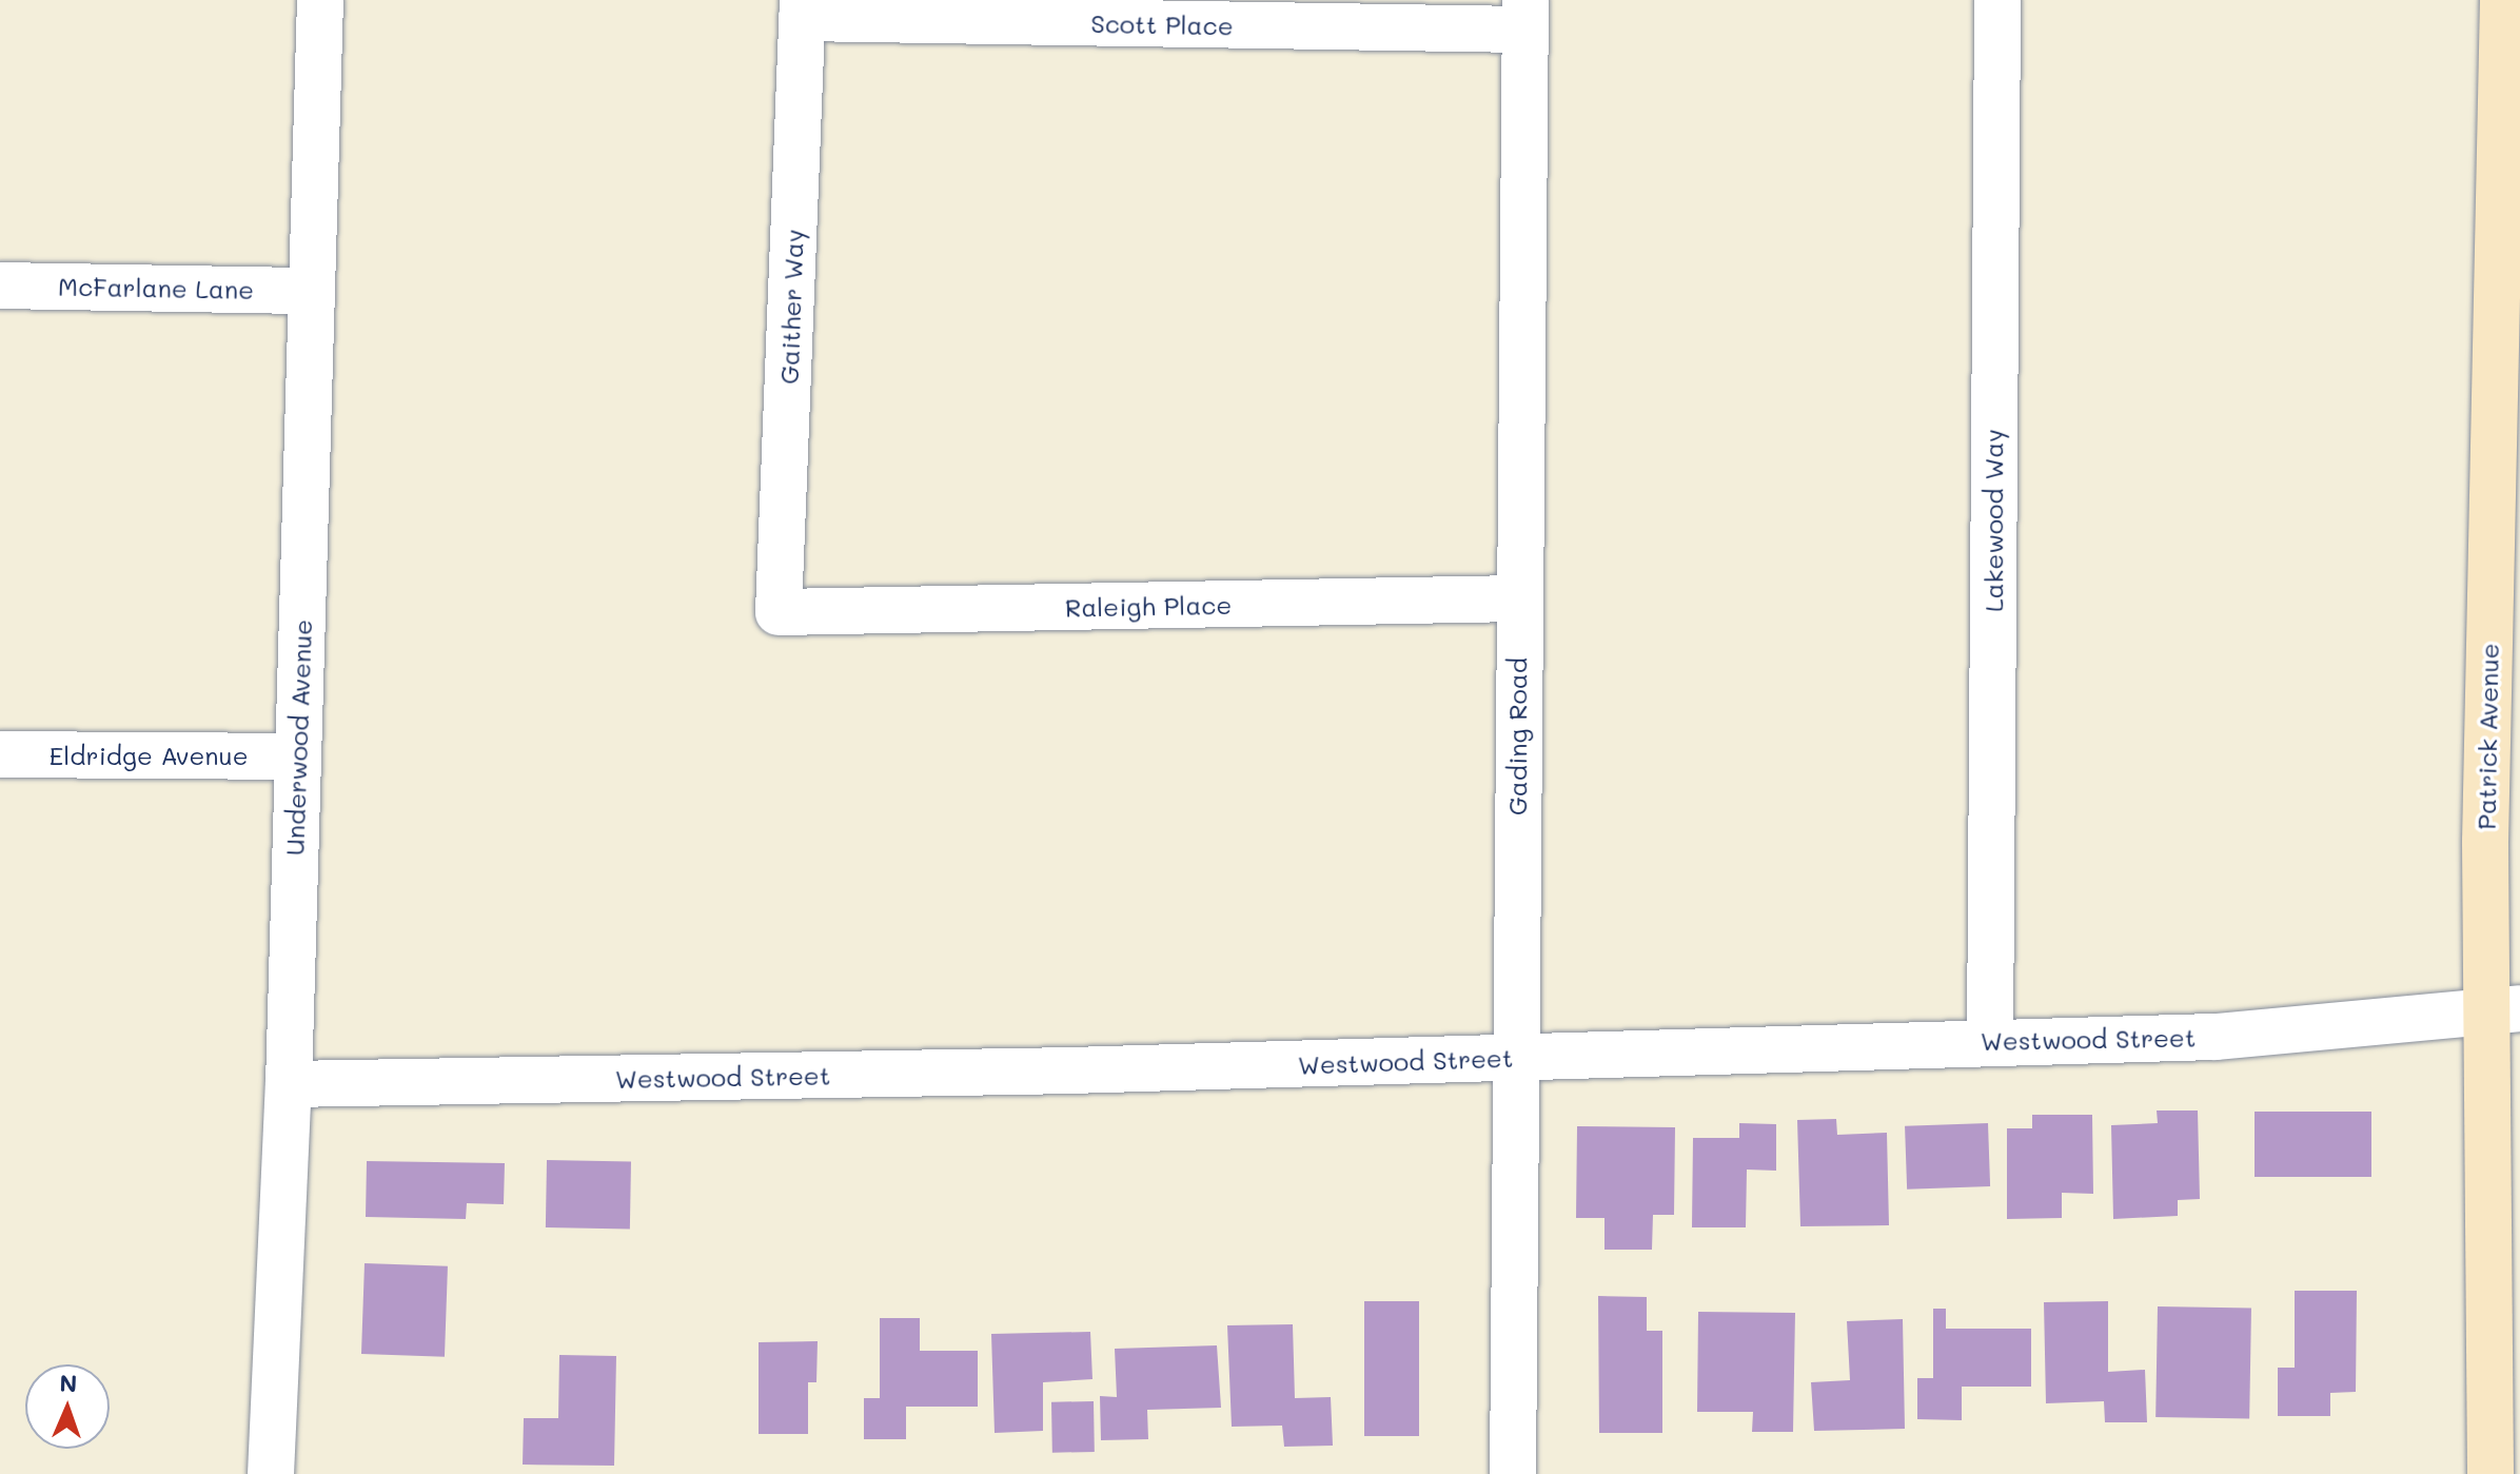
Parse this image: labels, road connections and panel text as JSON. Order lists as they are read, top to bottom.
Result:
{
  "streets": {
    "main road": ["Patrick Avenue"],
    "street": [
      "Scott Place",
      "McFarlane Lane",
      "Gaither Way",
      "Lakewood Way",
      "Raleigh Place",
      "Gading Road",
      "Underwood Avenue",
      "Eldridge Avenue",
      "Westwood Street"
    ]
  },
  "crossings": [
    ["Scott Place", "Gaither Way"],
    ["Scott Place", "Gading Road"],
    ["McFarlane Lane", "Underwood Avenue"],
    ["Gaither Way", "Raleigh Place"],
    ["Lakewood Way", "Westwood Street"],
    ["Raleigh Place", "Gading Road"],
    ["Gading Road", "Westwood Street"],
    ["Patrick Avenue", "Westwood Street"],
    ["Underwood Avenue", "Eldridge Avenue"],
    ["Underwood Avenue", "Westwood Street"]
  ],
  "north": "top"
}
